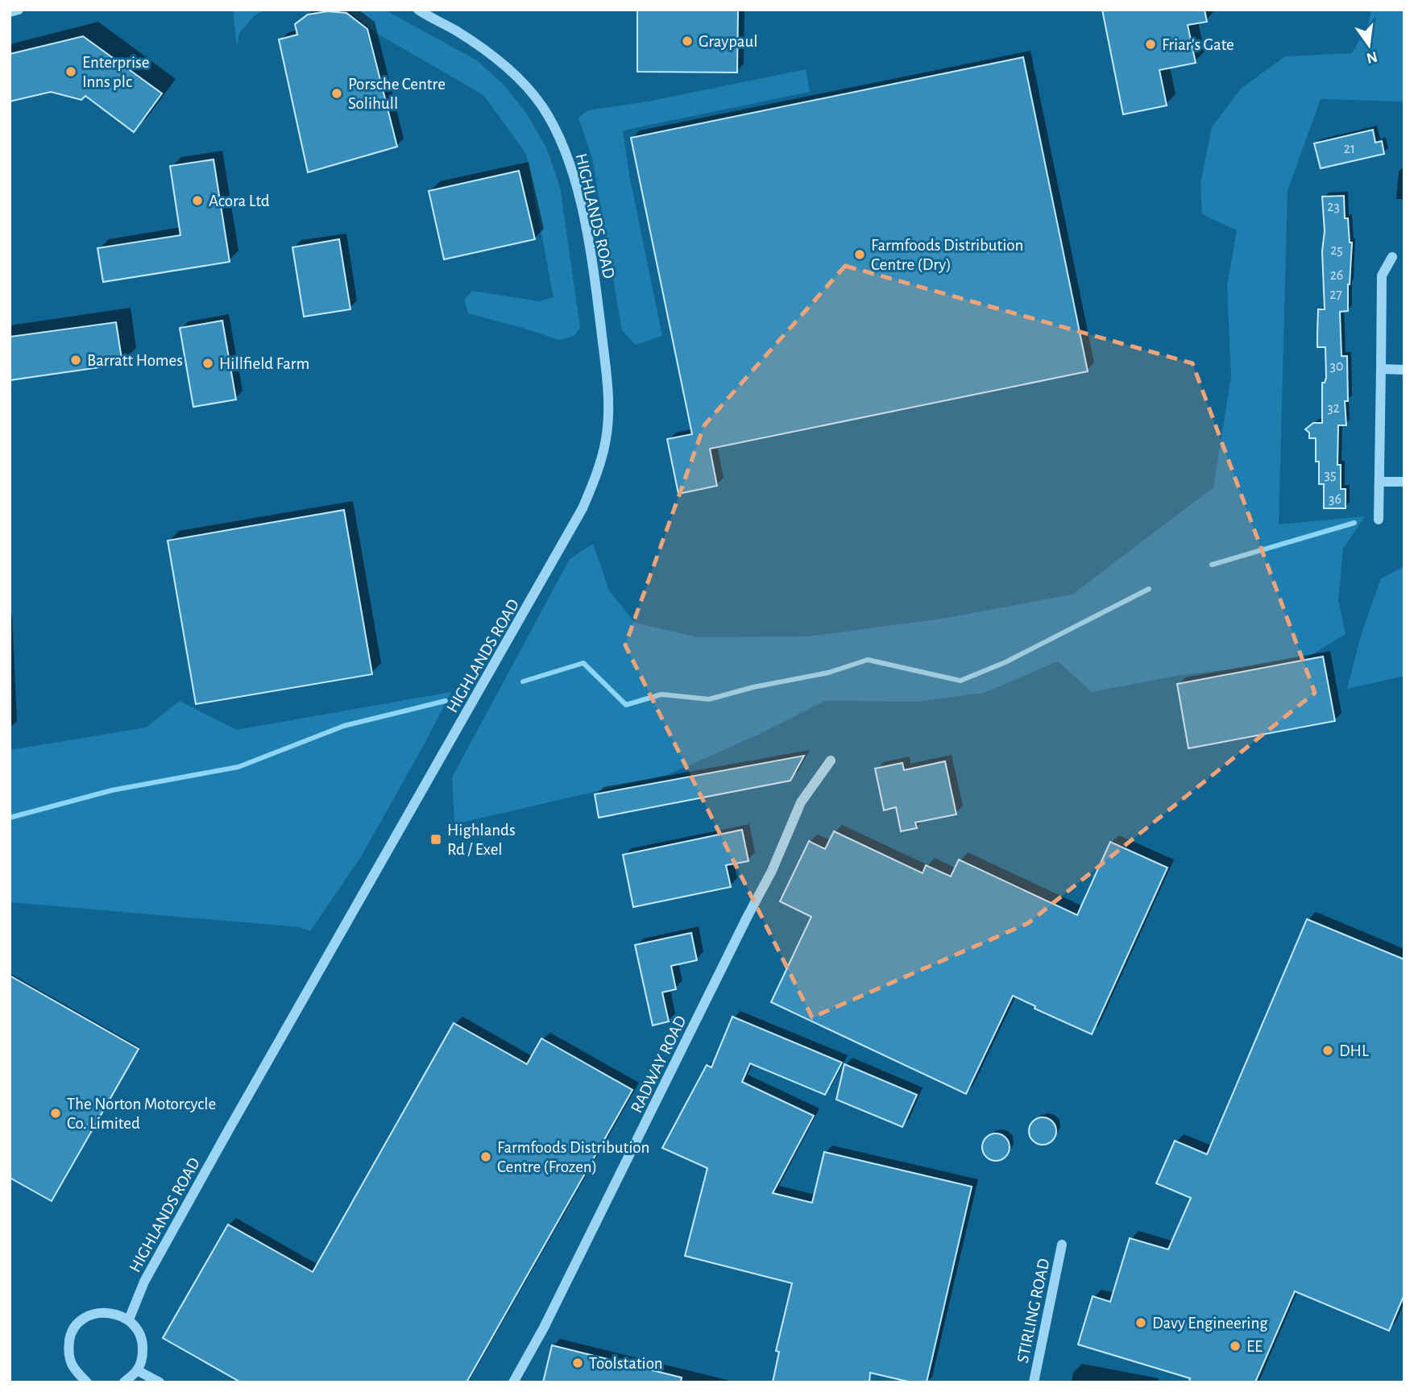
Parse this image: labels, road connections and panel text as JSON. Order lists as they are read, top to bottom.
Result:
{
  "streets": {
    "street": ["HIGHLANDS ROAD", "RADWAY ROAD", "STIRLING ROAD"]
  },
  "places": {
    "other": [
      "Graypaul",
      "Friar's Gate",
      "Enterprise Inns plc",
      "Porsche Centre Solihull",
      "Acora Ltd",
      "Farmfoods Distribution Centre (Dry)",
      "Barratt Homes",
      "Hillfield Farm",
      "DHL",
      "The Norton Motorcycle Co. Limited",
      "Farmfoods Distribution Centre (Frozen)",
      "Davy Engineering",
      "EE",
      "Toolstation"
    ],
    "transit": ["Highlands Rd / Exel"]
  },
  "house_numbers": [
    "21",
    "23",
    "25",
    "26",
    "27",
    "30",
    "32",
    "35",
    "36"
  ],
  "north": "bottom"
}
